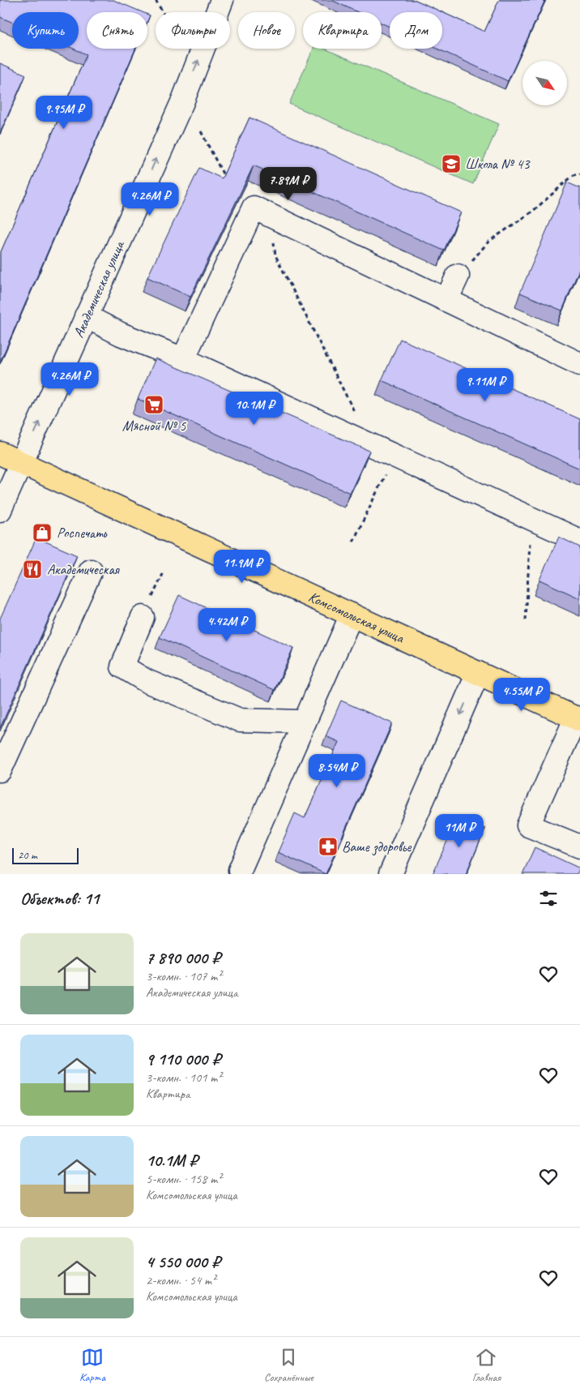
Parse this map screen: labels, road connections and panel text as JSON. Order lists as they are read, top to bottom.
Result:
{
  "streets": {
    "main road": ["Комсомольская улица"],
    "street": ["Академическая улица"]
  },
  "crossings": [
    ["Академическая улица", "Комсомольская улица"]
  ],
  "one_way": ["Академическая улица"],
  "places": {
    "school or university": ["Школа № 43"],
    "supermarket": ["Мясной № 5"],
    "shop": ["Роспечать"],
    "restaurant": ["Академическая"],
    "pharmacy": ["Ваше здоровье"]
  },
  "scale_bar": "20 m",
  "north": "bottom right",
  "page": {
    "chip": [
      "Купить",
      "Снять",
      "Фильтры",
      "Новое",
      "Квартира",
      "Дом"
    ],
    "price": [
      "9.95M ₽",
      "7.89M ₽",
      "4.26M ₽",
      "4.26M ₽",
      "9.11M ₽",
      "10.1M ₽",
      "11.9M ₽",
      "4.42M ₽",
      "4.55M ₽",
      "8.54M ₽",
      "11M ₽"
    ],
    "scale": "20 m",
    "heading": "Объектов: 11",
    "list": [
      {
        "name": "7 890 000 ₽",
        "note": "3-комн. · 107 m² · Академическая улица"
      },
      {
        "name": "9 110 000 ₽",
        "note": "3-комн. · 101 m² · Квартира"
      },
      {
        "name": "10.1M ₽",
        "note": "5-комн. · 158 m² · Комсомольская улица"
      },
      {
        "name": "4 550 000 ₽",
        "note": "2-комн. · 54 m² · Комсомольская улица"
      }
    ],
    "tabs": ["Карта", "Сохранённые", "Главная"]
  }
}
